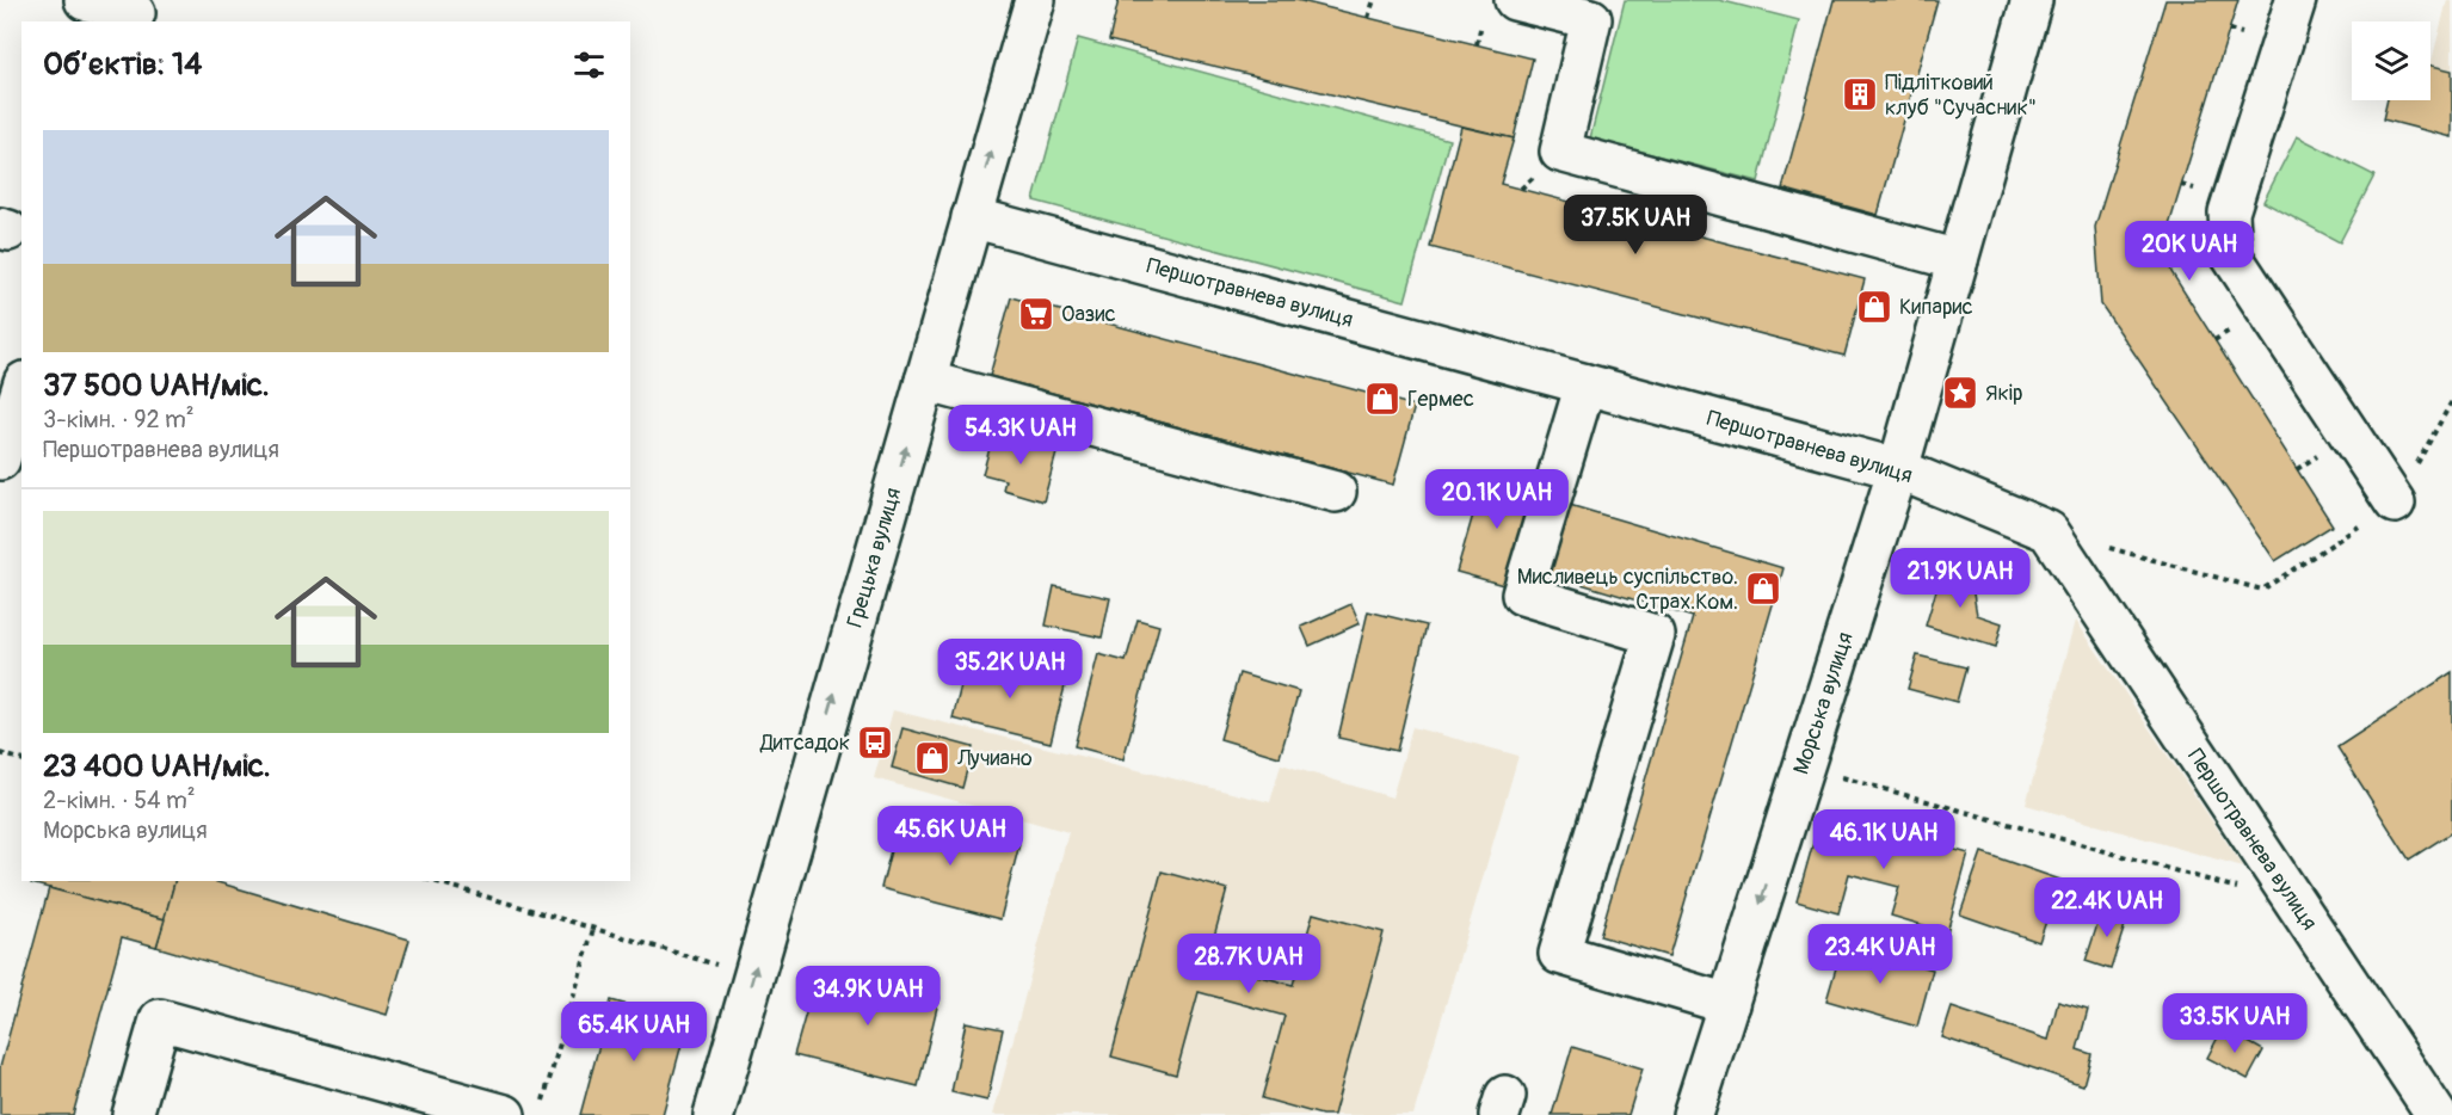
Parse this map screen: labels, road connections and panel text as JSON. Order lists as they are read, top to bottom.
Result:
{
  "streets": {
    "street": ["Першотравнева вулиця", "Грецька вулиця", "Морська вулиця"]
  },
  "crossings": [
    ["Першотравнева вулиця", "Грецька вулиця"],
    ["Першотравнева вулиця", "Морська вулиця"]
  ],
  "one_way": ["Грецька вулиця"],
  "places": {
    "building": ["Підлітковий клуб \"Сучасник\""],
    "shop": [
      "Кипарис",
      "Гермес",
      "Мисливець суспільство. Страх.Ком.",
      "Лучиано"
    ],
    "supermarket": ["Оазис"],
    "place": ["Якір"],
    "bus stop": ["Дитсадок"]
  },
  "page": {
    "heading": "Об’єктів: 14",
    "list": [
      {
        "name": "37 500 UAH/міс.",
        "note": "3-кімн. · 92 m² · Першотравнева вулиця"
      },
      {
        "name": "23 400 UAH/міс.",
        "note": "2-кімн. · 54 m² · Морська вулиця"
      }
    ],
    "price": [
      "37.5K UAH",
      "20K UAH",
      "54.3K UAH",
      "20.1K UAH",
      "21.9K UAH",
      "35.2K UAH",
      "45.6K UAH",
      "46.1K UAH",
      "22.4K UAH",
      "23.4K UAH",
      "28.7K UAH",
      "34.9K UAH",
      "33.5K UAH",
      "65.4K UAH"
    ]
  }
}
